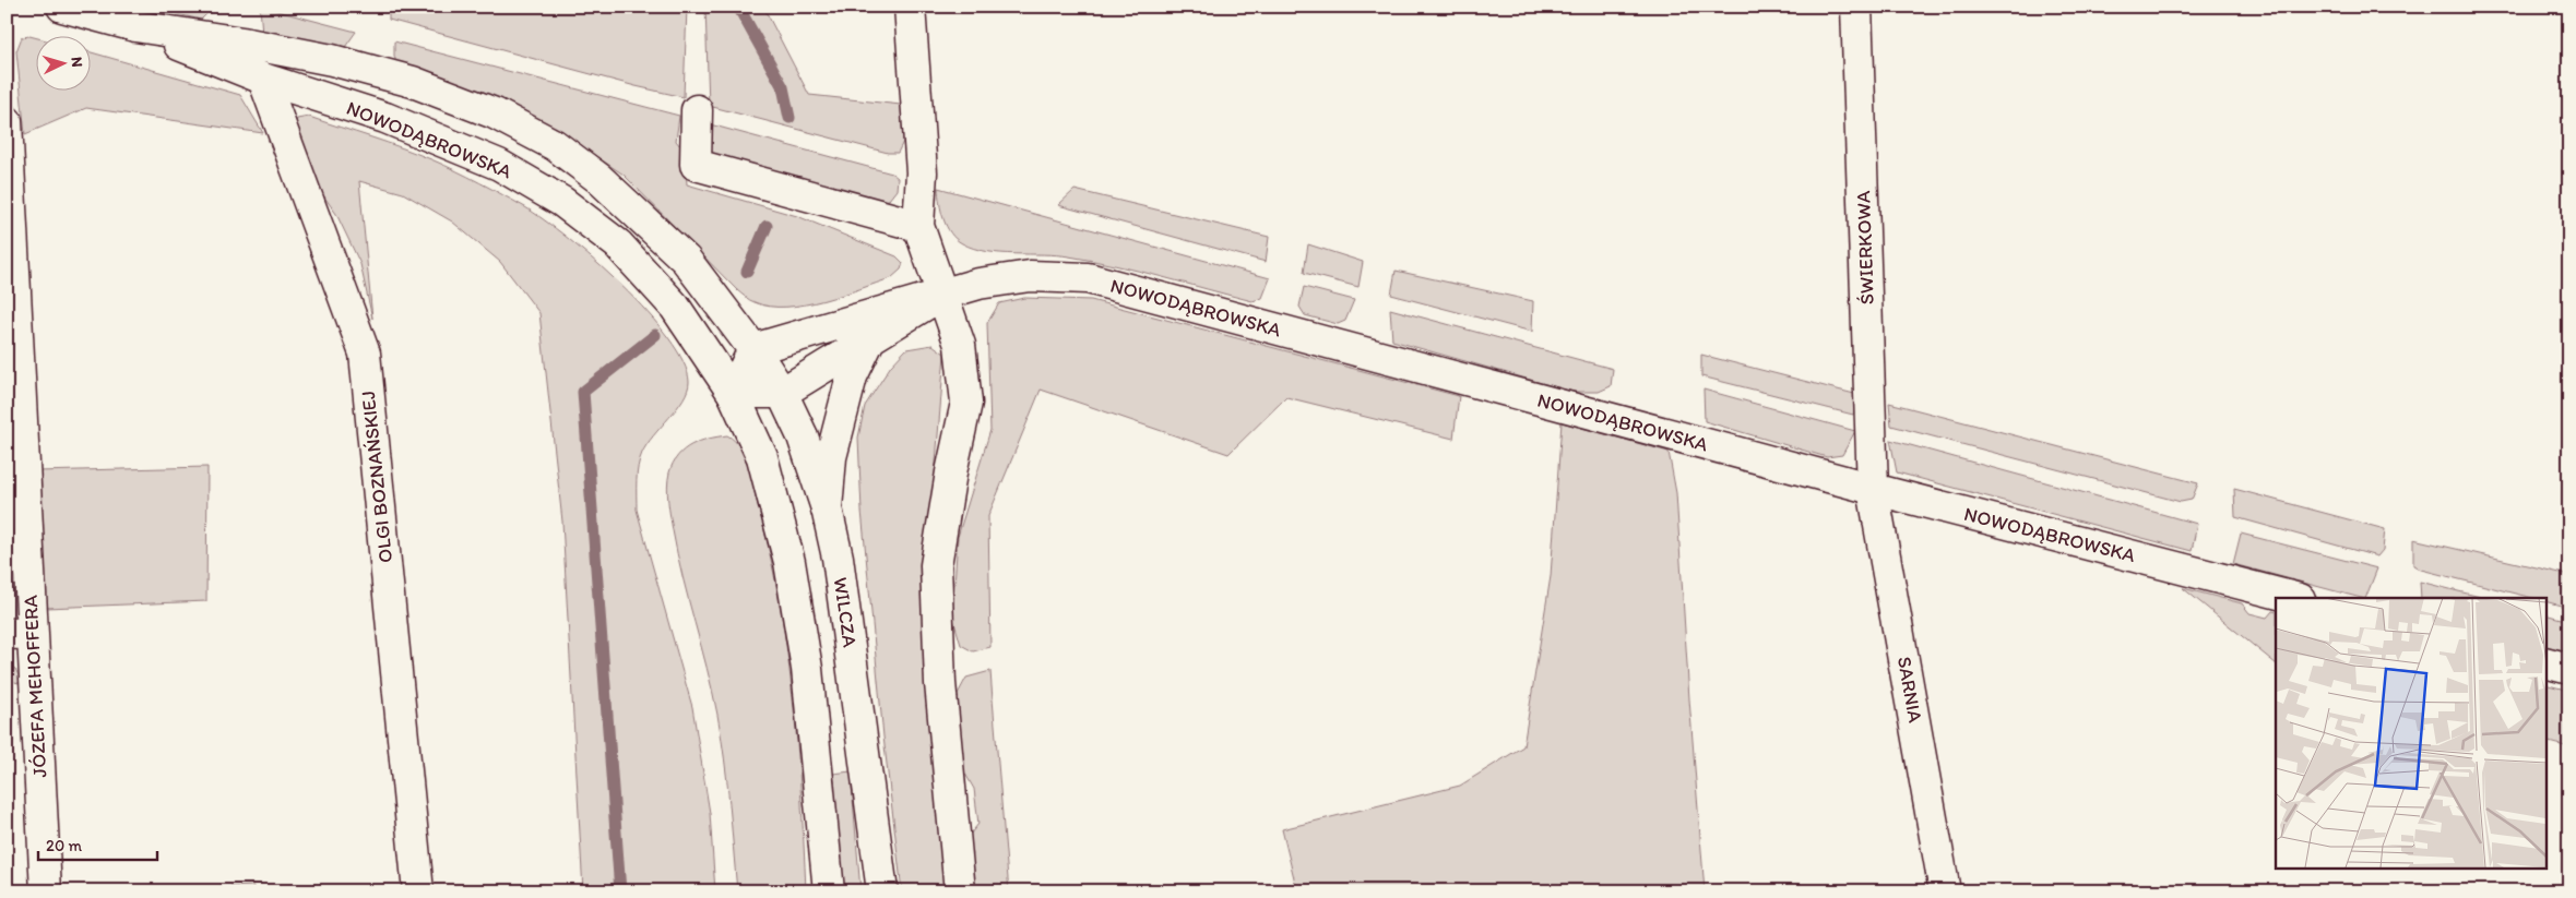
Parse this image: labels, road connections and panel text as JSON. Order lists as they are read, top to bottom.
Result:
{
  "streets": {
    "street": [
      "NOWODĄBROWSKA",
      "ŚWIERKOWA",
      "OLGI BOZNAŃSKIEJ",
      "WILCZA",
      "JÓZEFA MEHOFFERA",
      "SARNIA"
    ]
  },
  "crossings": [
    ["NOWODĄBROWSKA", "ŚWIERKOWA"],
    ["NOWODĄBROWSKA", "OLGI BOZNAŃSKIEJ"],
    ["NOWODĄBROWSKA", "WILCZA"],
    ["NOWODĄBROWSKA", "SARNIA"],
    ["ŚWIERKOWA", "SARNIA"]
  ],
  "scale_bar": "20 m",
  "north": "right"
}
